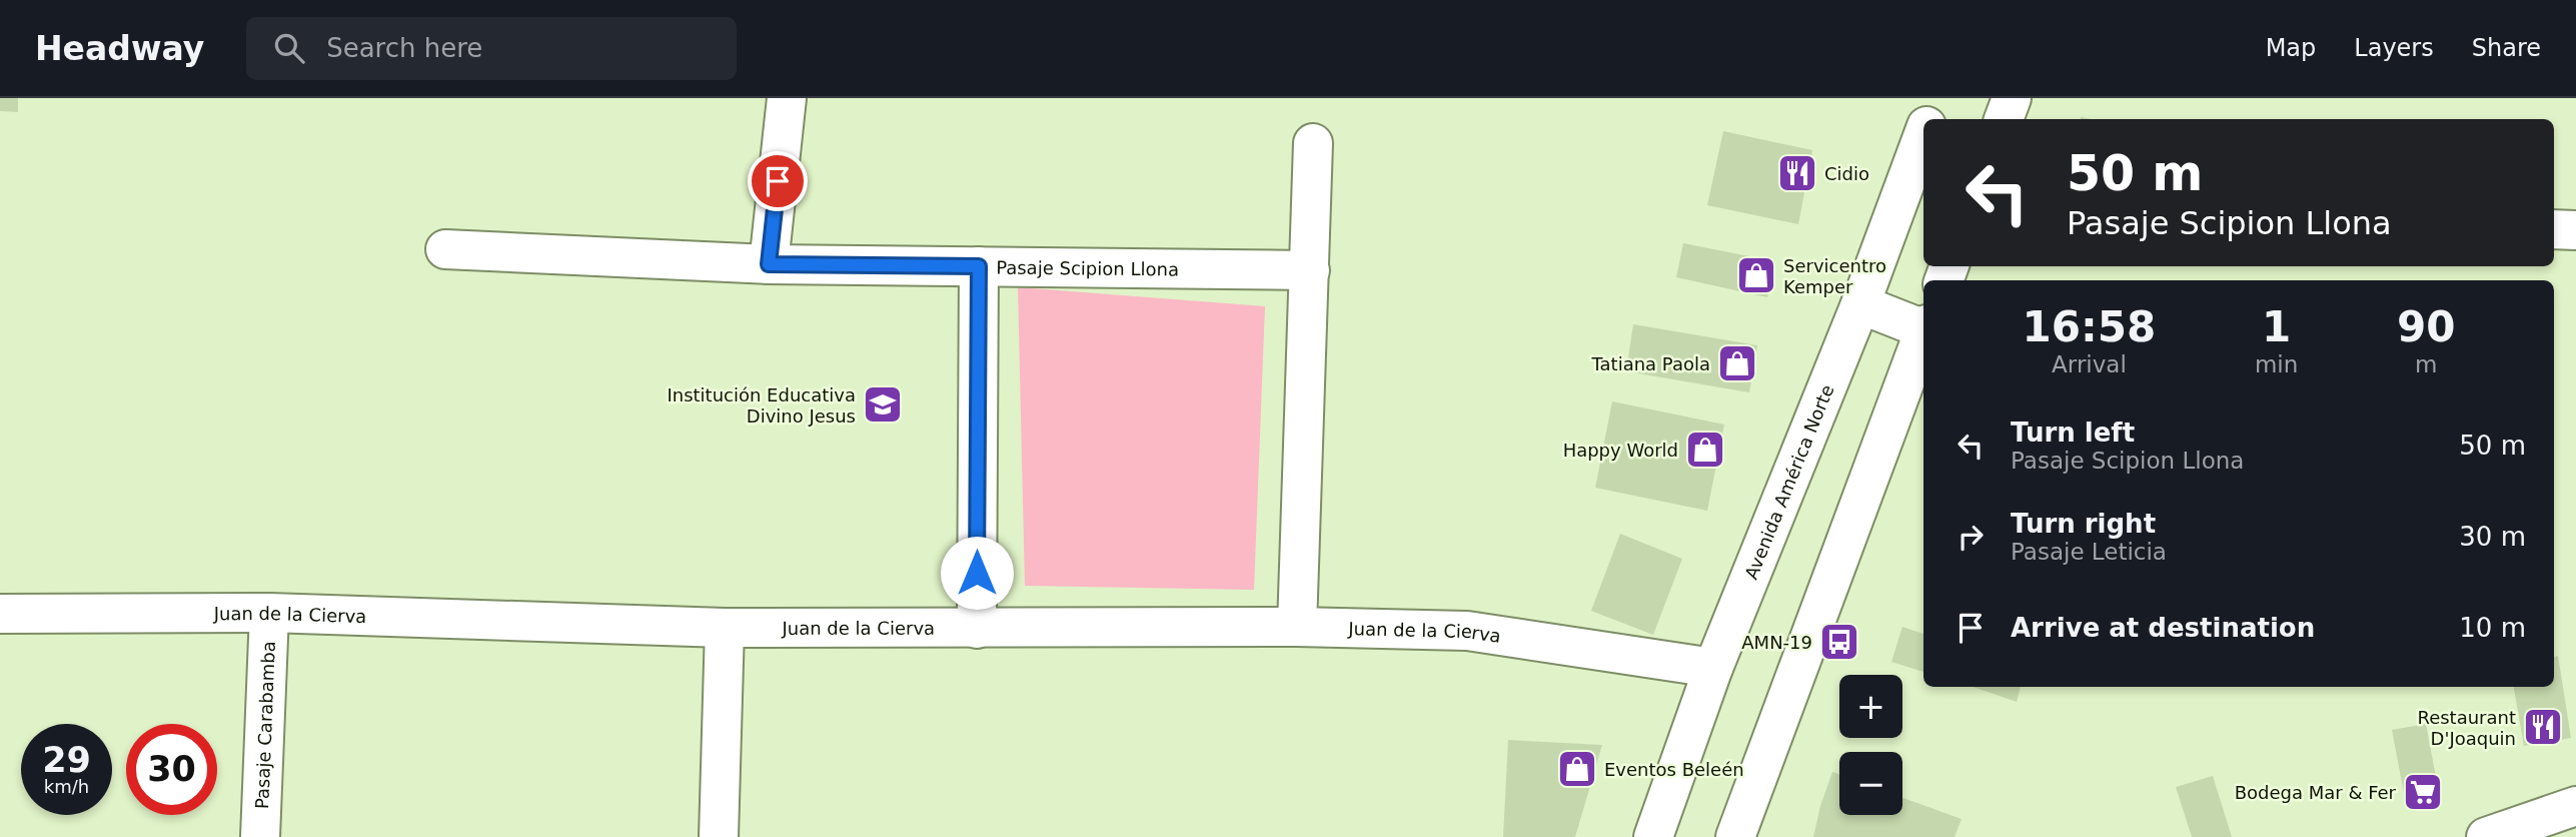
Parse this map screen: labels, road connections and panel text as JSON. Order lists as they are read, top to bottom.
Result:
{
  "streets": {
    "street": [
      "Pasaje Scipion Llona",
      "Avenida América Norte",
      "Juan de la Cierva",
      "Pasaje Carabamba"
    ]
  },
  "crossings": [
    ["Avenida América Norte", "Juan de la Cierva"],
    ["Juan de la Cierva", "Pasaje Carabamba"]
  ],
  "places": {
    "restaurant": ["Cidio", "Restaurant D'Joaquin"],
    "shop": [
      "Servicentro Kemper",
      "Tatiana Paola",
      "Happy World",
      "Eventos Beleén"
    ],
    "school or university": ["Institución Educativa Divino Jesus"],
    "bus stop": ["AMN-19"],
    "supermarket": ["Bodega Mar & Fer"]
  },
  "page": {
    "header": "Headway",
    "search": "Search here",
    "nav": ["Map", "Layers", "Share"],
    "turn": ["50 m", "Pasaje Scipion Llona"],
    "eta": [
      "16:58",
      "Arrival",
      "1",
      "min",
      "90",
      "m"
    ],
    "list": [
      {
        "name": "Turn left",
        "note": "Pasaje Scipion Llona",
        "value": "50 m"
      },
      {
        "name": "Turn right",
        "note": "Pasaje Leticia",
        "value": "30 m"
      },
      {
        "name": "Arrive at destination",
        "value": "10 m"
      }
    ],
    "map_buttons": ["+", "−"],
    "speed": "29 km/h",
    "limit": "30"
  }
}
